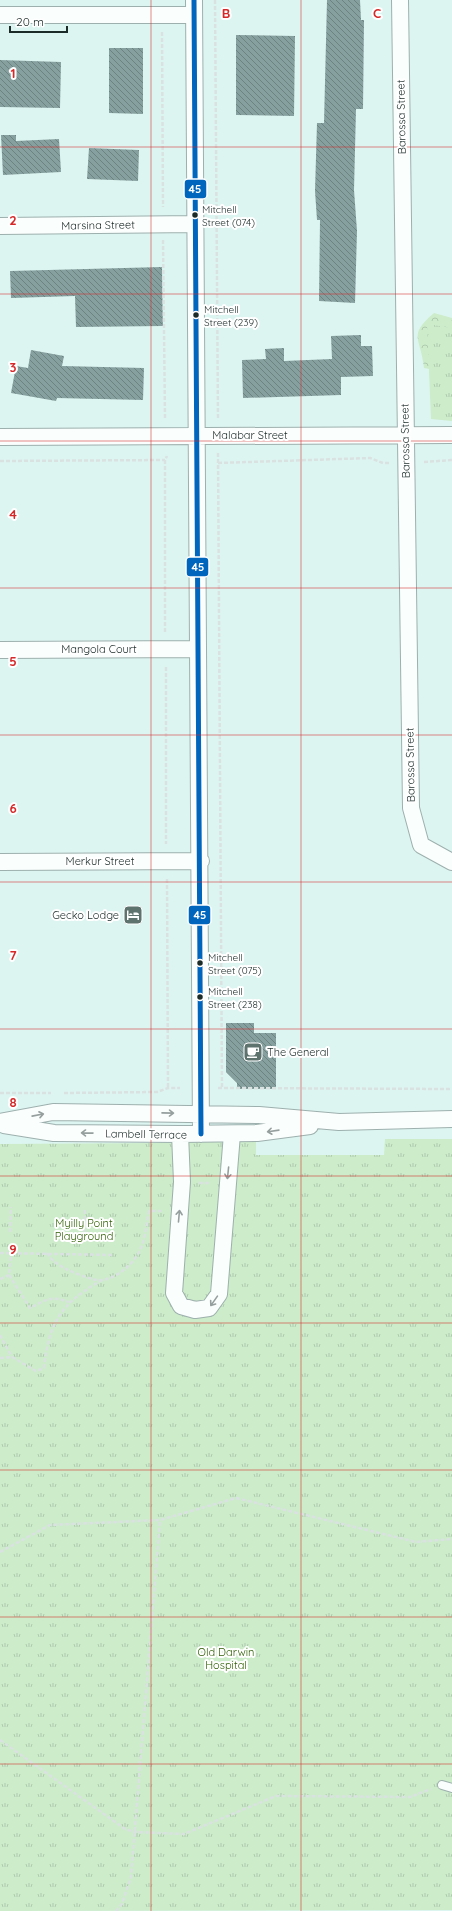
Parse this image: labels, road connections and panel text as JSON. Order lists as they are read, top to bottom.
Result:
{
  "streets": {
    "street": [
      "Barossa Street",
      "Marsina Street",
      "Malabar Street",
      "Mangola Court",
      "Merkur Street",
      "Lambell Terrace"
    ]
  },
  "crossings": [
    ["Barossa Street", "Malabar Street"]
  ],
  "parks": ["Myilly Point Playground", "Old Darwin Hospital"],
  "places": {
    "other": [
      "Mitchell Street (074)",
      "Mitchell Street (239)",
      "Mitchell Street (075)",
      "Mitchell Street (238)"
    ],
    "hotel": ["Gecko Lodge"],
    "cafe": ["The General"]
  },
  "lines": ["transit line 45"],
  "scale_bar": "20 m",
  "grid": {
    "columns": ["B", "C"],
    "rows": [
      "1",
      "2",
      "3",
      "4",
      "5",
      "6",
      "7",
      "8",
      "9"
    ]
  }
}
